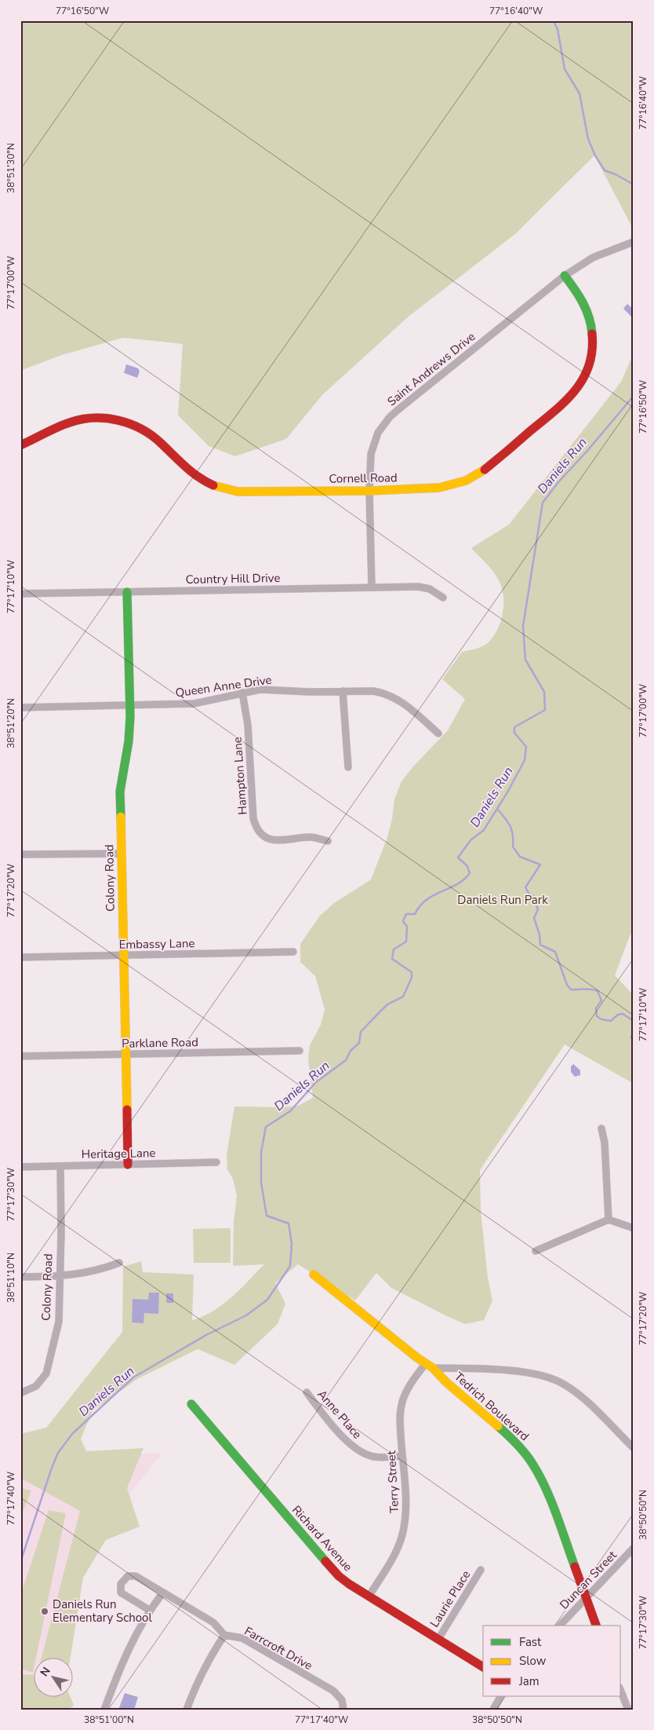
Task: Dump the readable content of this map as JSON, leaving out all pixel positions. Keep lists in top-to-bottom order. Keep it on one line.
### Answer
{"streets":{"street":["Saint Andrews Drive","Cornell Road","Country Hill Drive","Queen Anne Drive","Hampton Lane","Colony Road","Embassy Lane","Parklane Road","Heritage Lane","Tedrich Boulevard","Anne Place","Terry Street","Richard Avenue","Duncan Street","Laurie Place","Farrcroft Drive"]},"crossings":[["Saint Andrews Drive","Cornell Road"],["Saint Andrews Drive","Country Hill Drive"],["Country Hill Drive","Colony Road"],["Queen Anne Drive","Hampton Lane"],["Queen Anne Drive","Colony Road"],["Colony Road","Embassy Lane"],["Colony Road","Parklane Road"],["Colony Road","Heritage Lane"],["Tedrich Boulevard","Terry Street"],["Tedrich Boulevard","Duncan Street"],["Anne Place","Terry Street"],["Terry Street","Richard Avenue"],["Richard Avenue","Laurie Place"]],"water":["Daniels Run"],"parks":["Daniels Run Park"],"places":["Daniels Run Elementary School"],"legend":["Fast","Slow","Jam"],"north":"top left","coordinates":["77°16'50\"W","77°16'40\"W","38°51'30\"N","77°17'00\"W","77°17'10\"W","38°51'20\"N","77°17'20\"W","77°17'30\"W","38°51'10\"N","77°17'40\"W","38°50'50\"N","38°51'00\"N"]}
